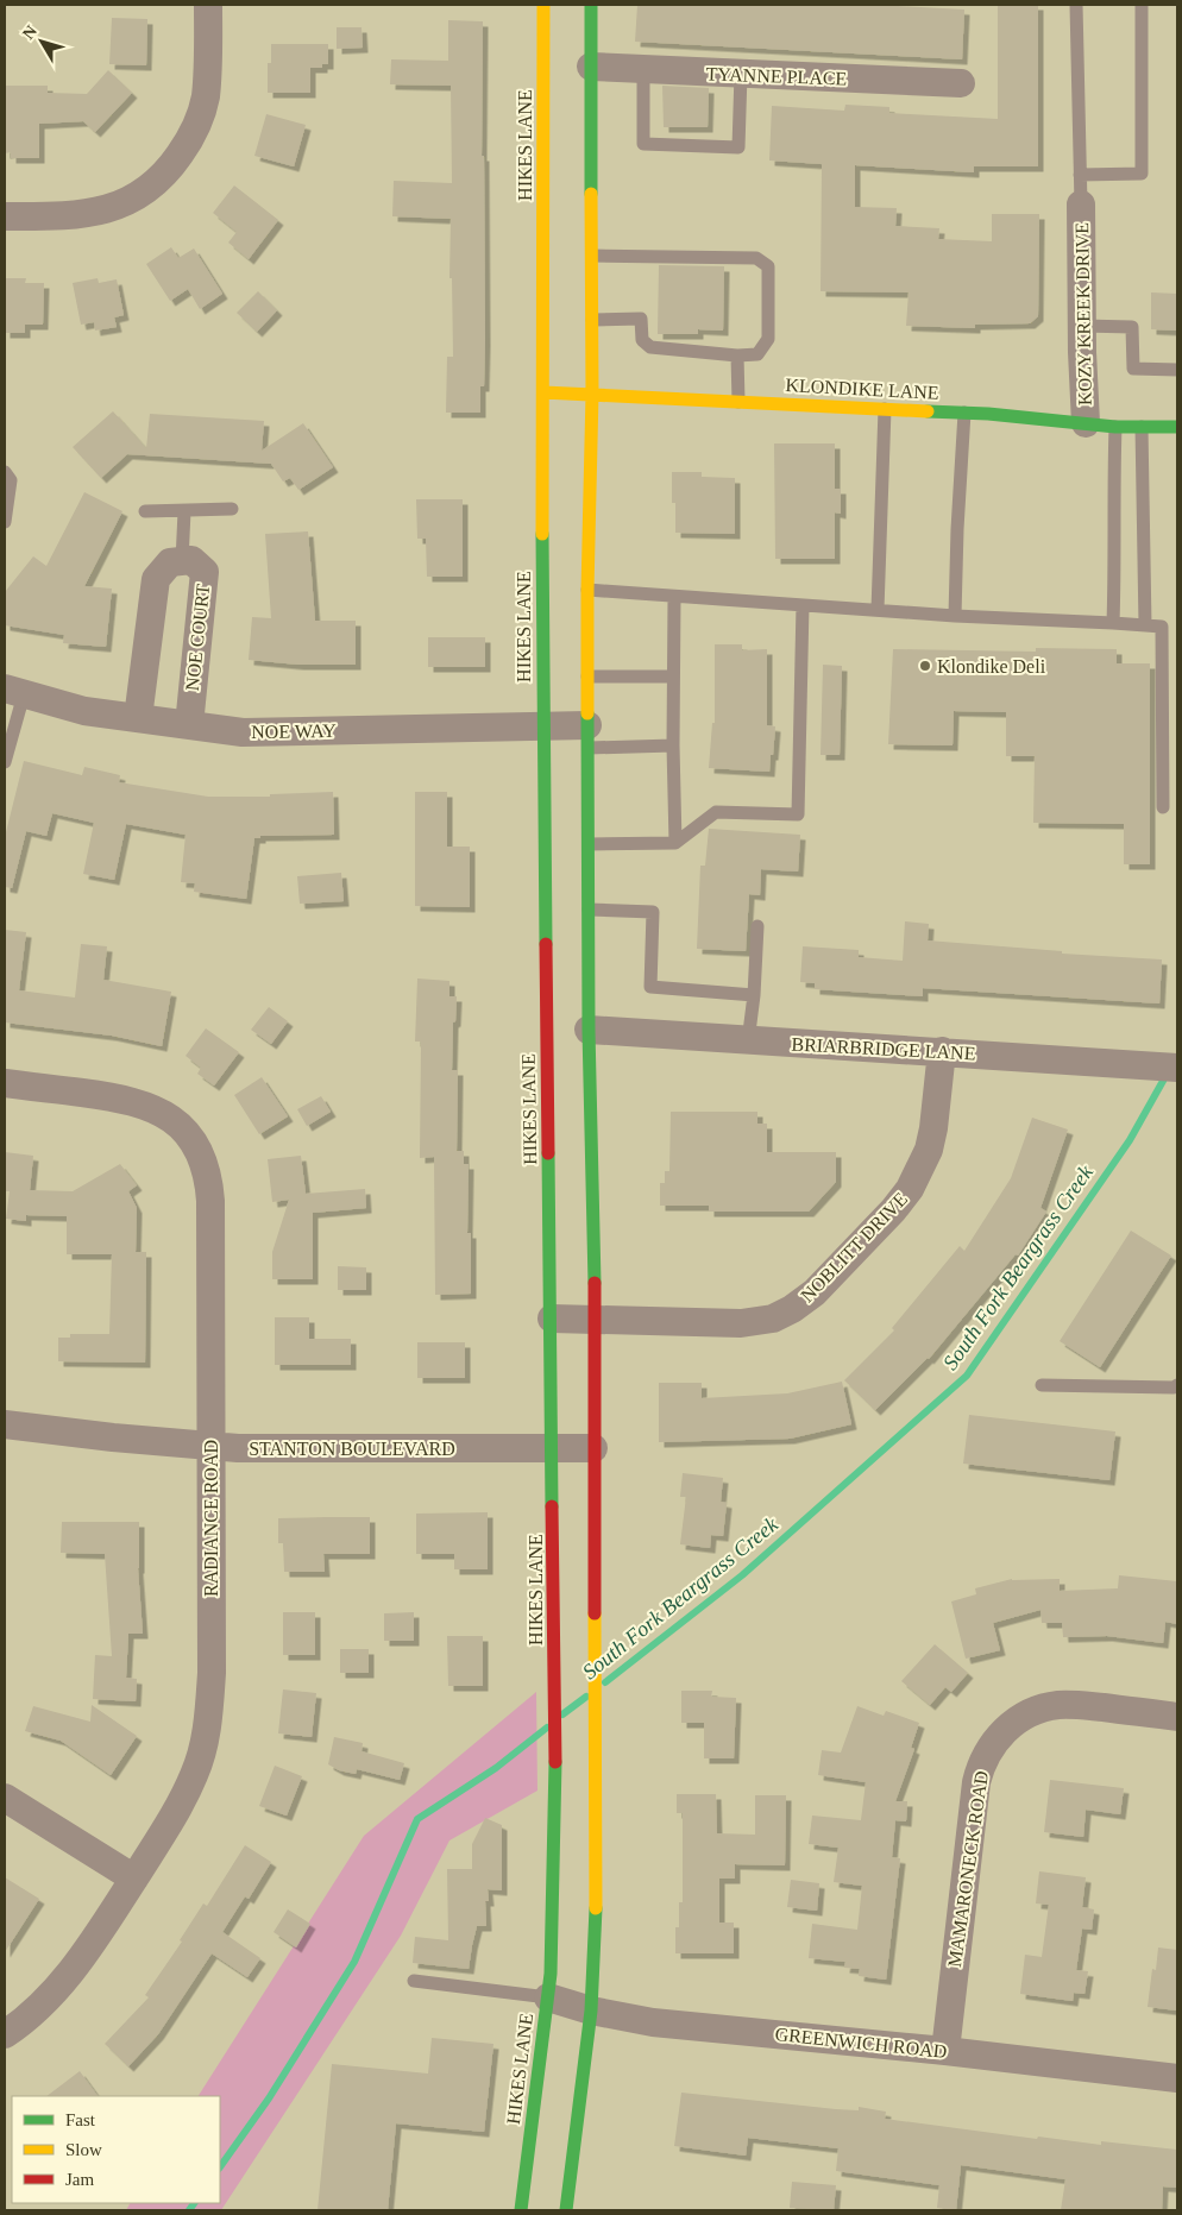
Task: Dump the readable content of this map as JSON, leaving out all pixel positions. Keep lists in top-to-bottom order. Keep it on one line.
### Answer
{"streets":{"main road":["HIKES LANE","KLONDIKE LANE"],"street":["TYANNE PLACE","KOZY KREEK DRIVE","NOE COURT","NOE WAY","BRIARBRIDGE LANE","NOBLITT DRIVE","STANTON BOULEVARD","RADIANCE ROAD","MAMARONECK ROAD","GREENWICH ROAD"]},"crossings":[["HIKES LANE","KLONDIKE LANE"],["HIKES LANE","NOE WAY"],["HIKES LANE","NOBLITT DRIVE"],["HIKES LANE","STANTON BOULEVARD"],["HIKES LANE","GREENWICH ROAD"],["KOZY KREEK DRIVE","KLONDIKE LANE"],["NOE COURT","NOE WAY"],["BRIARBRIDGE LANE","NOBLITT DRIVE"],["STANTON BOULEVARD","RADIANCE ROAD"],["MAMARONECK ROAD","GREENWICH ROAD"]],"water":["South Fork Beargrass Creek"],"places":["Klondike Deli"],"legend":["Fast","Slow","Jam"],"north":"top left"}
